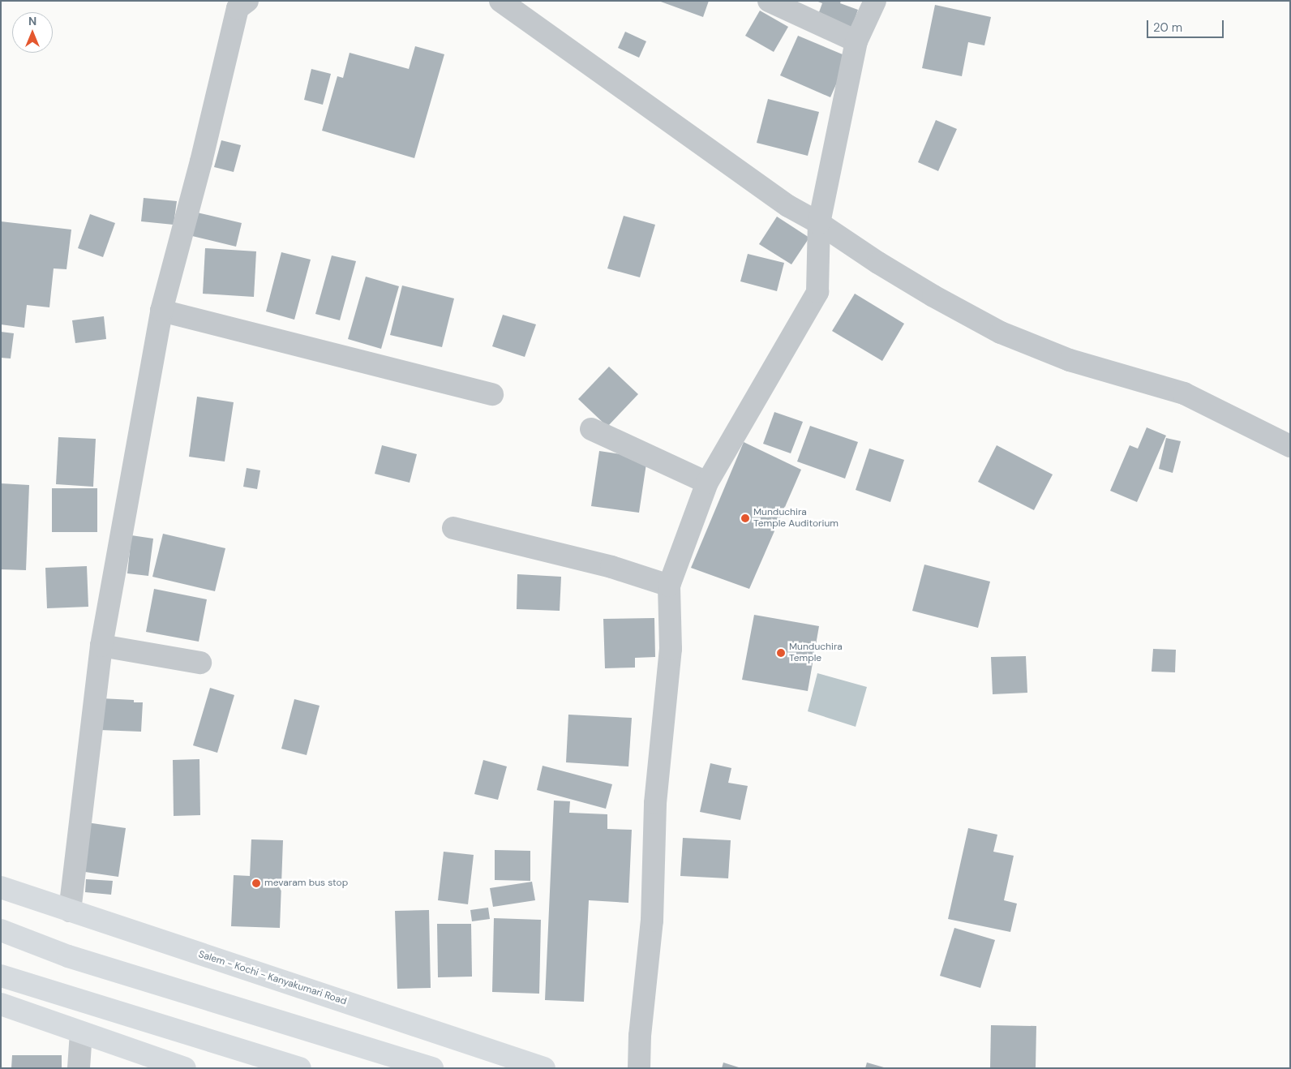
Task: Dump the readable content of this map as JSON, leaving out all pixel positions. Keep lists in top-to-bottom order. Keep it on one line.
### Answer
{"streets":{"highway":["Salem - Kochi - Kanyakumari Road"]},"places":["Munduchira Temple Auditorium","Munduchira Temple","mevaram bus stop"],"scale_bar":"20 m","north":"top"}
